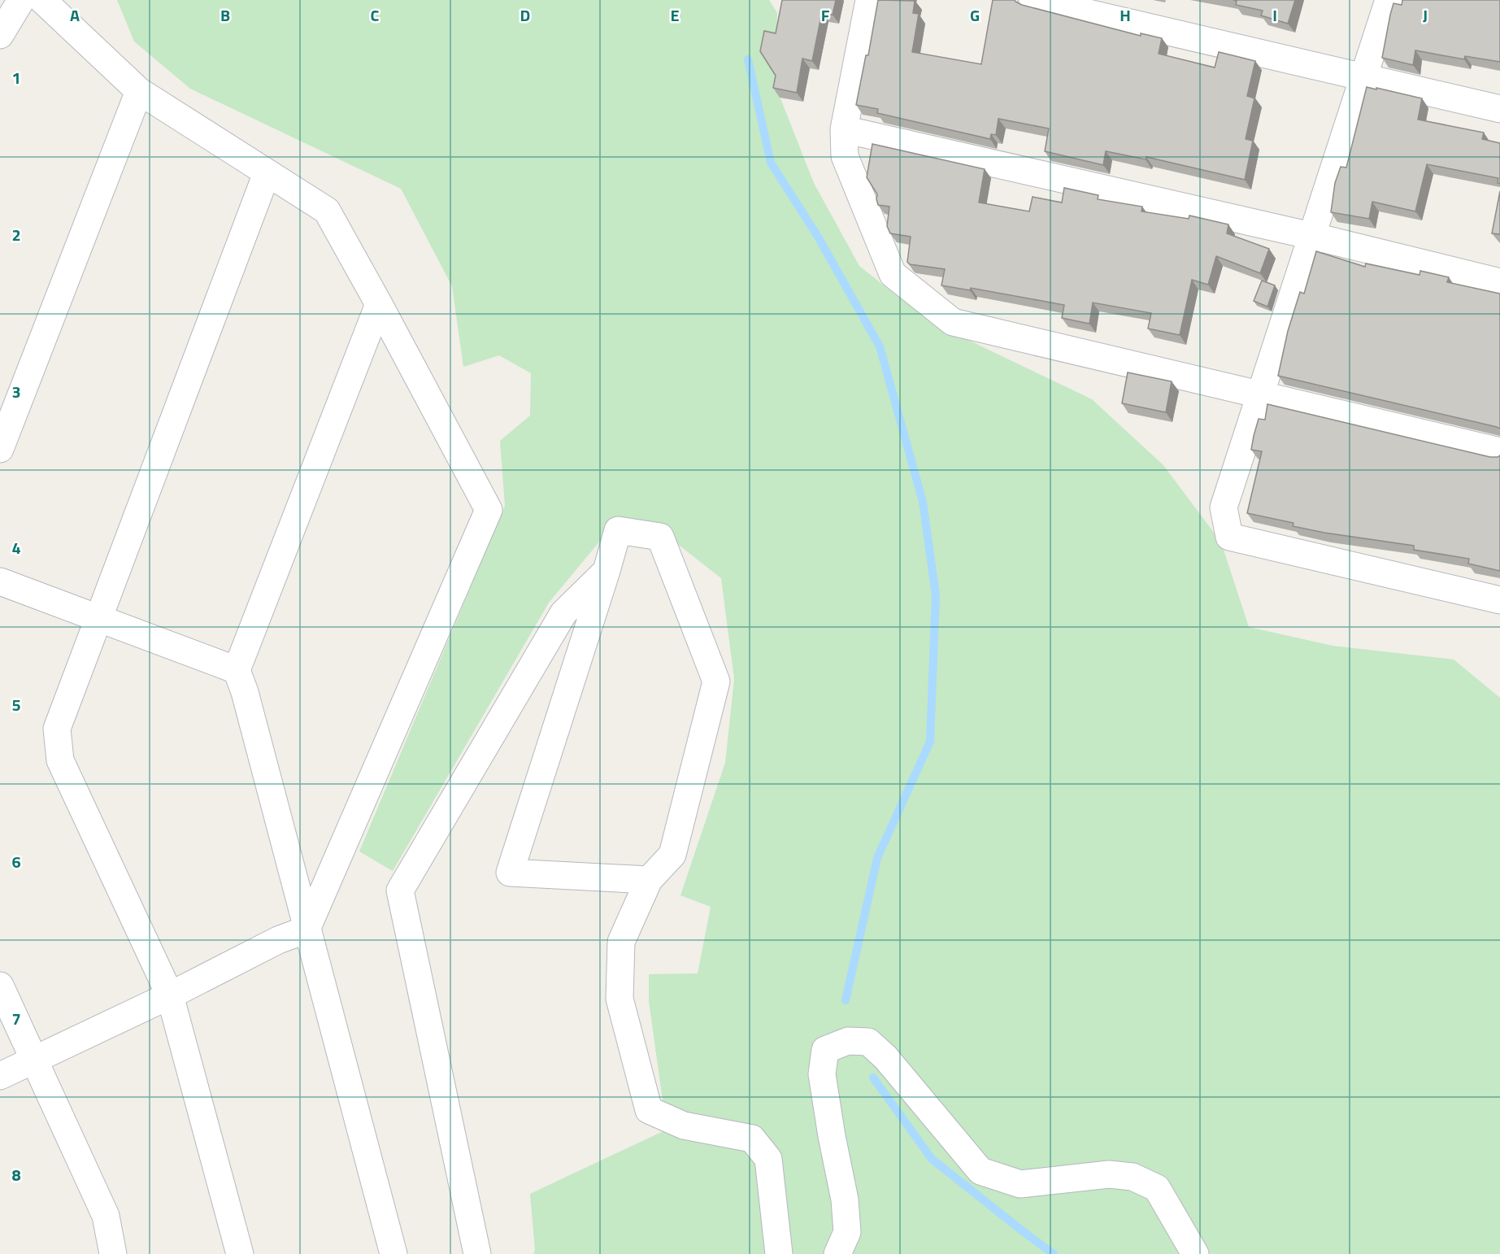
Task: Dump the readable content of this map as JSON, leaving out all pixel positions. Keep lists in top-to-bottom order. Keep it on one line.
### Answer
{"grid":{"columns":["A","B","C","D","E","F","G","H","I","J"],"rows":["1","2","3","4","5","6","7","8"]}}
